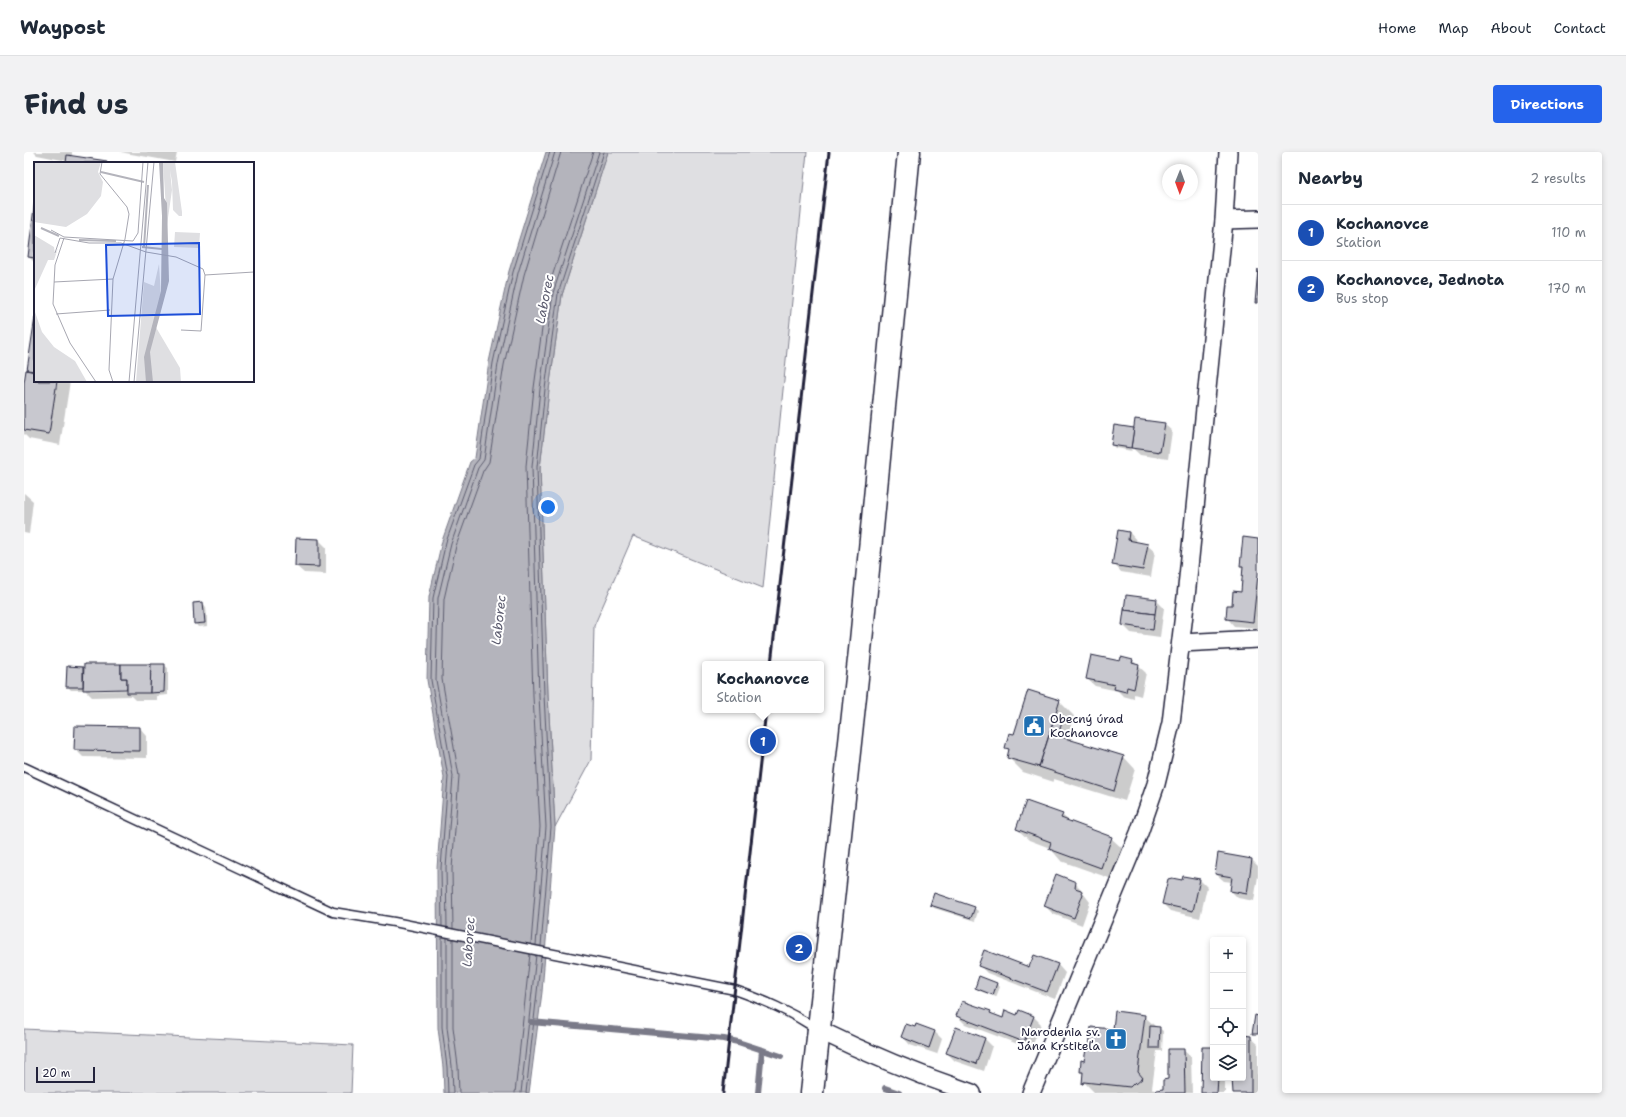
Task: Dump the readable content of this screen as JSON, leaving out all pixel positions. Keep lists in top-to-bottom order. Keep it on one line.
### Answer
{"water":["Laborec"],"places":{"public building":["Obecný úrad Kochanovce"],"church":["Narodenia sv. Jána Krstiteľa"]},"scale_bar":"20 m","north":"bottom","page":{"header":"Waypost","nav":["Home","Map","About","Contact"],"title":"Find us","buttons":"Directions","heading":["Nearby","2 results"],"list":[{"mark":"1","name":"Kochanovce","note":"Station","value":"110 m"},{"mark":"2","name":"Kochanovce, Jednota","note":"Bus stop","value":"170 m"}],"popup":["Kochanovce","Station"],"pins":["1","2"],"map_buttons":["+","−"],"scale":"20 m"}}
